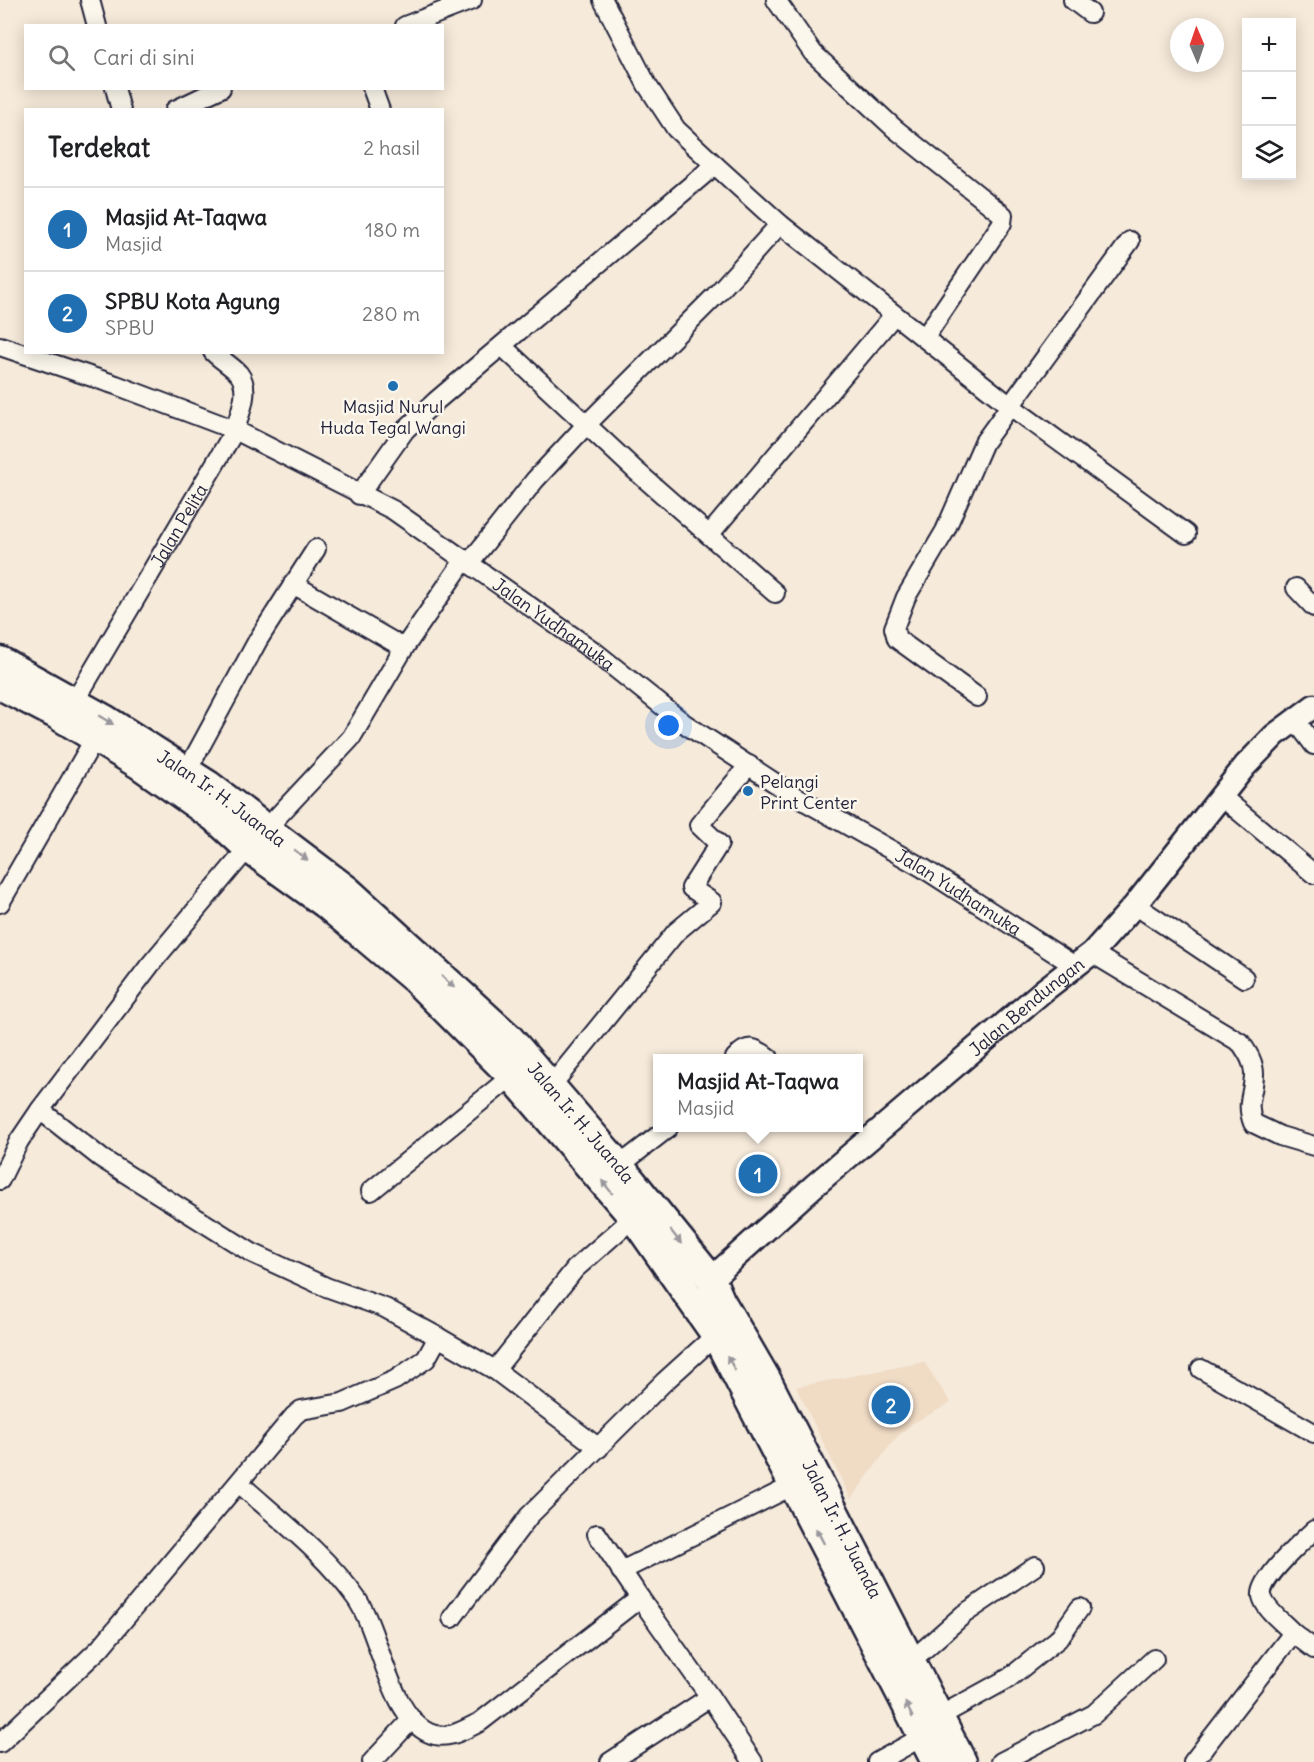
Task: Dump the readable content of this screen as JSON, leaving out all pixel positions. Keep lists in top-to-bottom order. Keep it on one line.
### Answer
{"streets":{"highway":["Jalan Ir. H. Juanda"],"street":["Jalan Pelita","Jalan Yudhamuka","Jalan Bendungan"]},"crossings":[["Jalan Pelita","Jalan Yudhamuka"],["Jalan Pelita","Jalan Ir. H. Juanda"],["Jalan Yudhamuka","Jalan Bendungan"],["Jalan Ir. H. Juanda","Jalan Bendungan"]],"places":["Masjid Nurul Huda Tegal Wangi","Pelangi Print Center"],"north":"top","page":{"map_buttons":["+","−"],"search":"Cari di sini","heading":["Terdekat","2 hasil"],"list":[{"mark":"1","name":"Masjid At-Taqwa","note":"Masjid","value":"180 m"},{"mark":"2","name":"SPBU Kota Agung","note":"SPBU","value":"280 m"}],"popup":["Masjid At-Taqwa","Masjid"],"pins":["1","2"]}}
